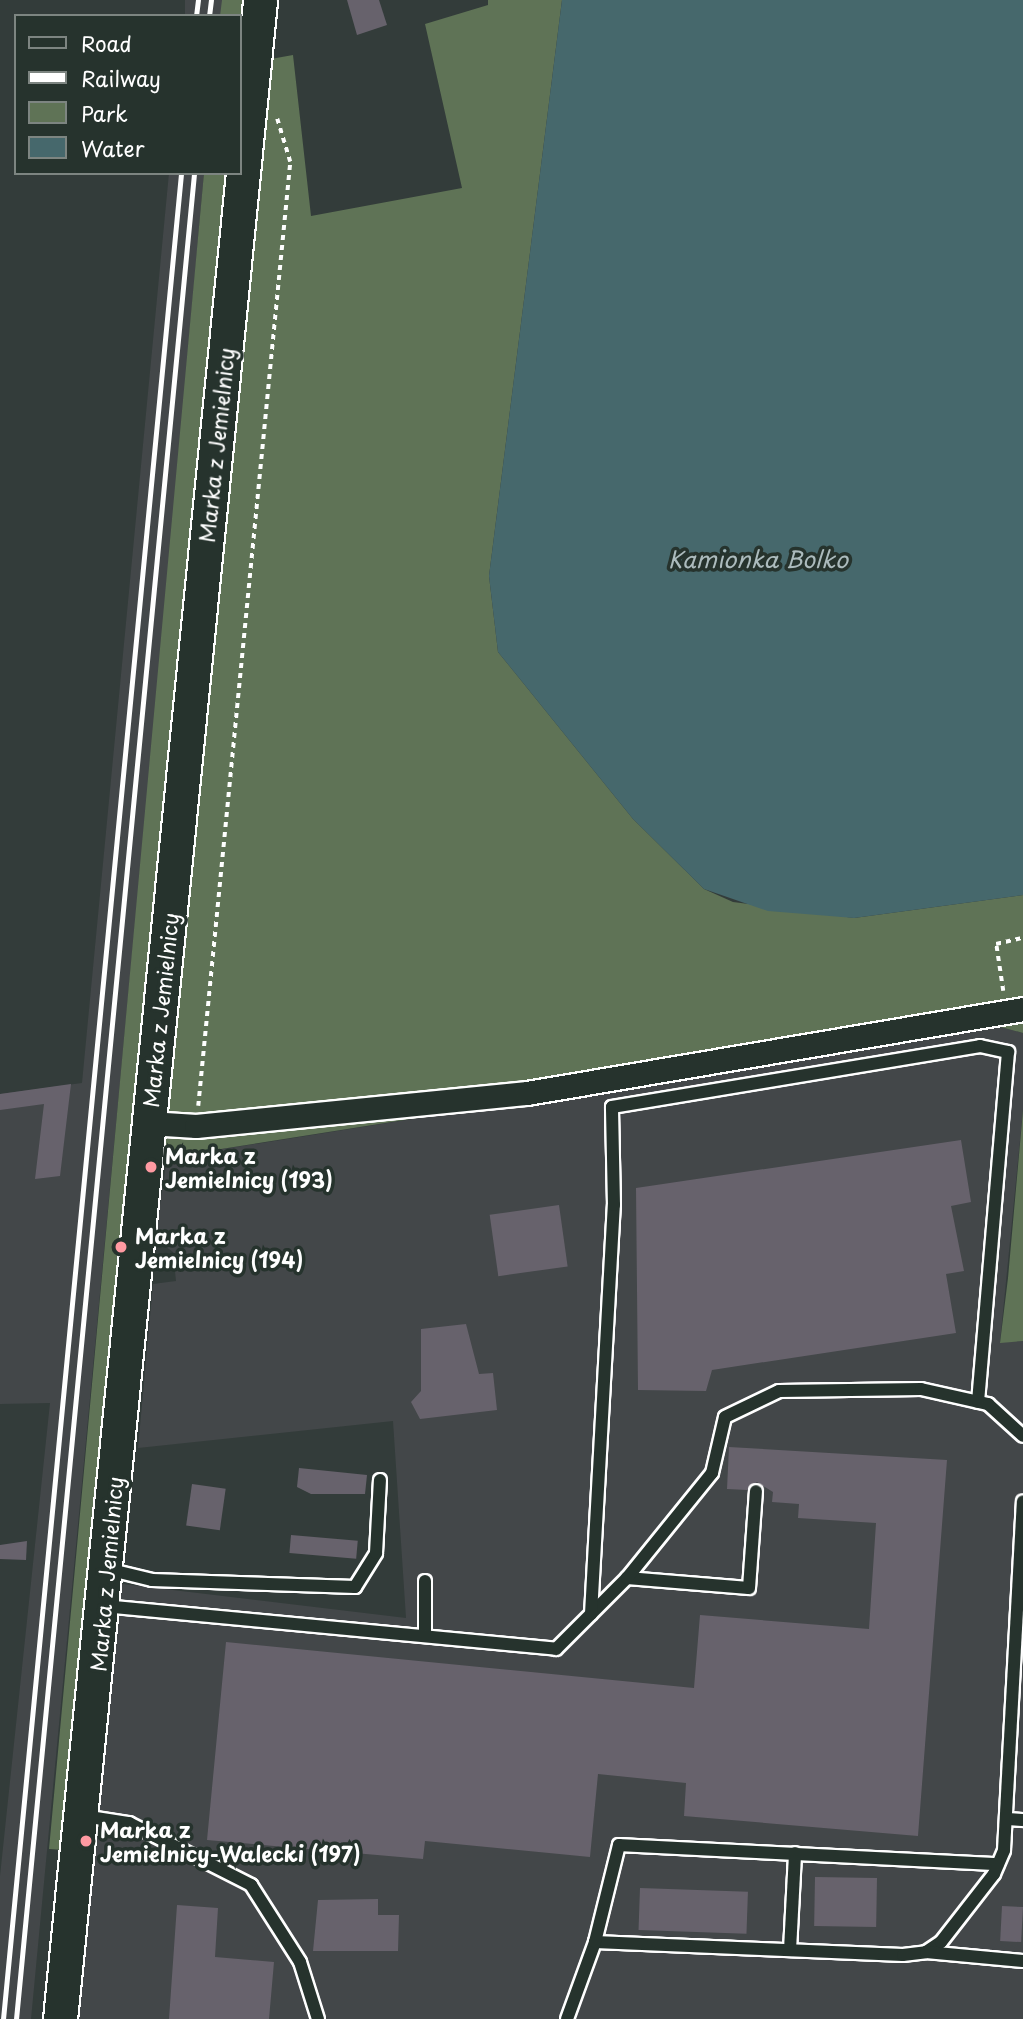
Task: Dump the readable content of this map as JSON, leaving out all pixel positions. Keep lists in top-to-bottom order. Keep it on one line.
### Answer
{"streets":{"main road":["Marka z Jemielnicy"]},"water":["Kamionka Bolko"],"places":["Marka z Jemielnicy (193)","Marka z Jemielnicy (194)","Marka z Jemielnicy-Walecki (197)"],"legend":["Road","Railway","Park","Water"]}
